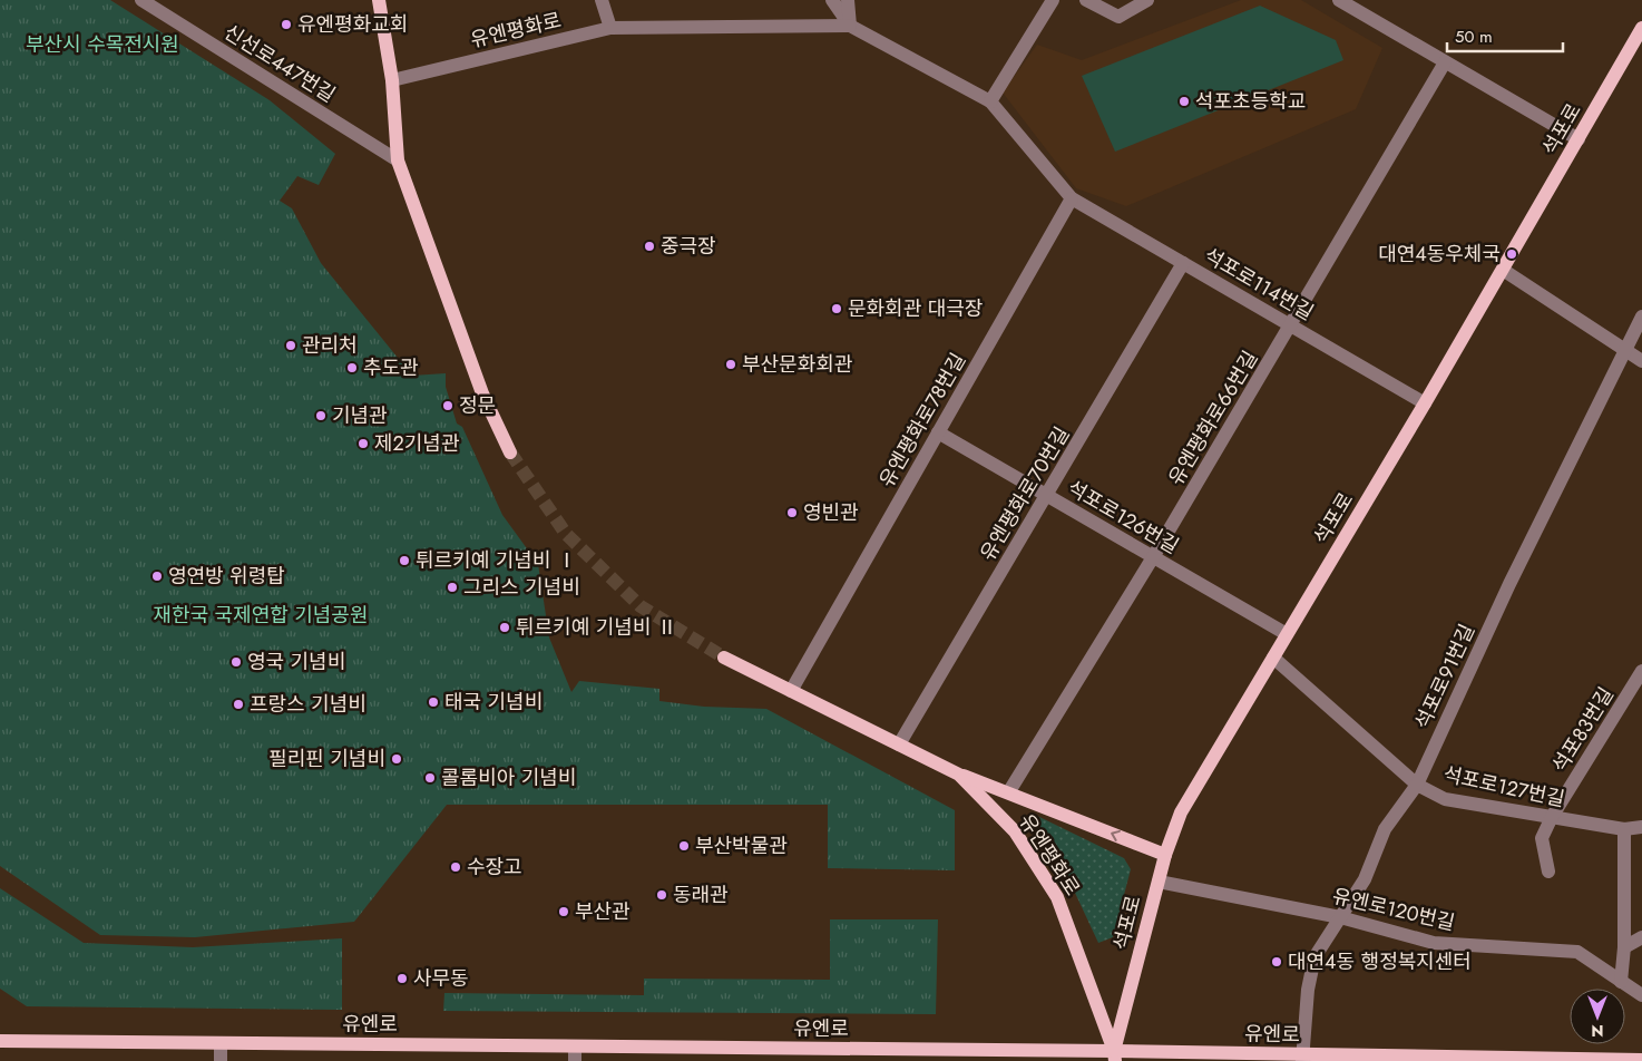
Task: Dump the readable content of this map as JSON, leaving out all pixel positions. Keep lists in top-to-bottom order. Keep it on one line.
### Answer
{"streets":{"main road":["유엔평화로","석포로","유엔로"],"street":["신선로447번길","석포로114번길","유엔평화로66번길","유엔평화로78번길","유엔평화로70번길","석포로126번길","석포로91번길","석포83번길","석포로127번길","유엔로120번길"]},"crossings":[["유엔평화로","석포로"],["유엔평화로","유엔평화로78번길"],["유엔평화로","유엔평화로70번길"],["유엔평화로","유엔로"],["석포로","석포로114번길"],["석포로","석포로126번길"],["석포로","석포로127번길"],["석포로","유엔로120번길"],["석포로","유엔로"],["석포로114번길","유엔평화로66번길"],["석포로114번길","유엔평화로78번길"],["석포로114번길","유엔평화로70번길"],["유엔평화로66번길","석포로126번길"],["유엔평화로78번길","석포로126번길"],["유엔평화로70번길","석포로126번길"],["석포로91번길","석포로127번길"],["석포로91번길","유엔로120번길"],["석포로91번길","유엔로"],["석포83번길","석포로127번길"]],"parks":["부산시 수목전시원","재한국 국제연합 기념공원"],"places":["유엔평화교회","석포초등학교","중극장","대연4동우체국","문화회관 대극장","관리처","부산문화회관","추도관","정문","기념관","제2기념관","영빈관","튀르키예 기념비 Ⅰ","영연방 위령탑","그리스 기념비","튀르키예 기념비 Ⅱ","영국 기념비","태국 기념비","프랑스 기념비","필리핀 기념비","콜롬비아 기념비","부산박물관","수장고","동래관","부산관","대연4동 행정복지센터","사무동"],"scale_bar":"50 m","north":"bottom"}
